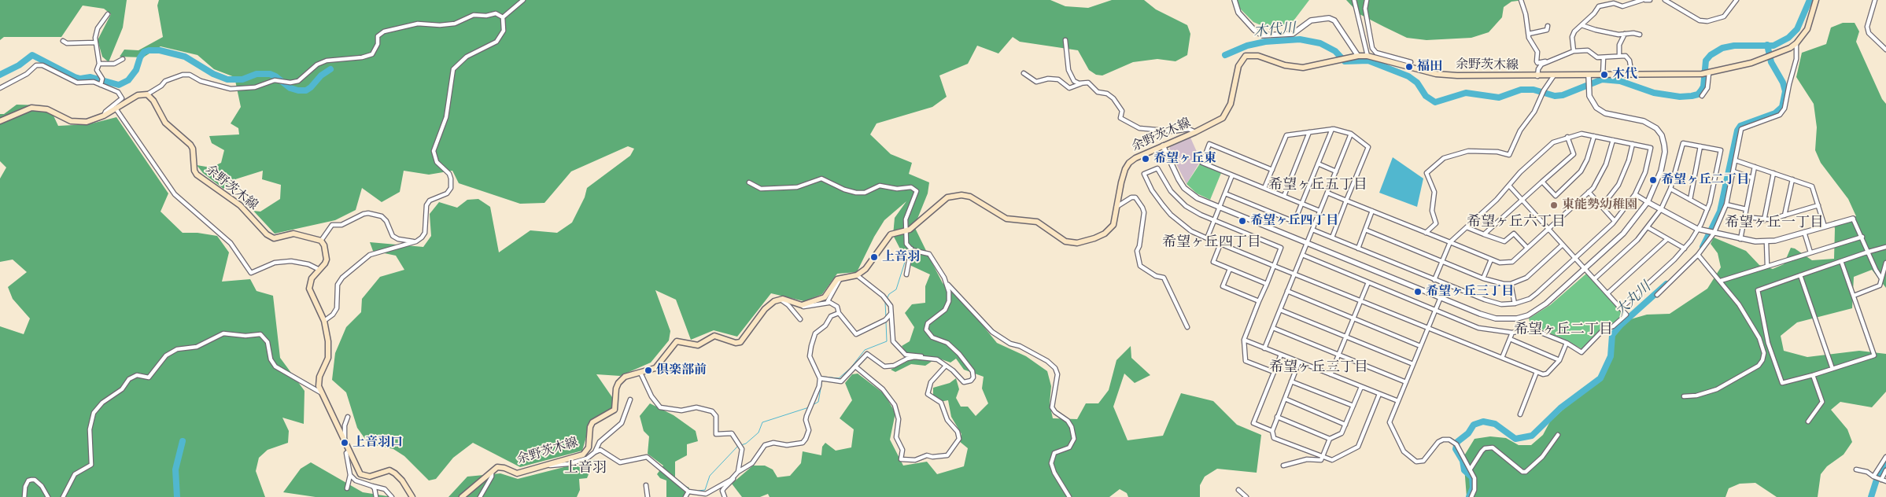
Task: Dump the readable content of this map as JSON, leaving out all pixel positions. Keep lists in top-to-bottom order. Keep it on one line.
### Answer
{"streets":{"main road":["余野茨木線"]},"districts":["希望ヶ丘五丁目","希望ヶ丘六丁目","希望ヶ丘一丁目","希望ヶ丘四丁目","希望ヶ丘二丁目","希望ヶ丘三丁目","上音羽"],"water":["木代川","大丸川"],"places":["福田","木代","希望ヶ丘東","希望ヶ丘二丁目","東能勢幼稚園","希望ヶ丘四丁目","上音羽","希望ヶ丘三丁目","倶楽部前","上音羽口"]}
